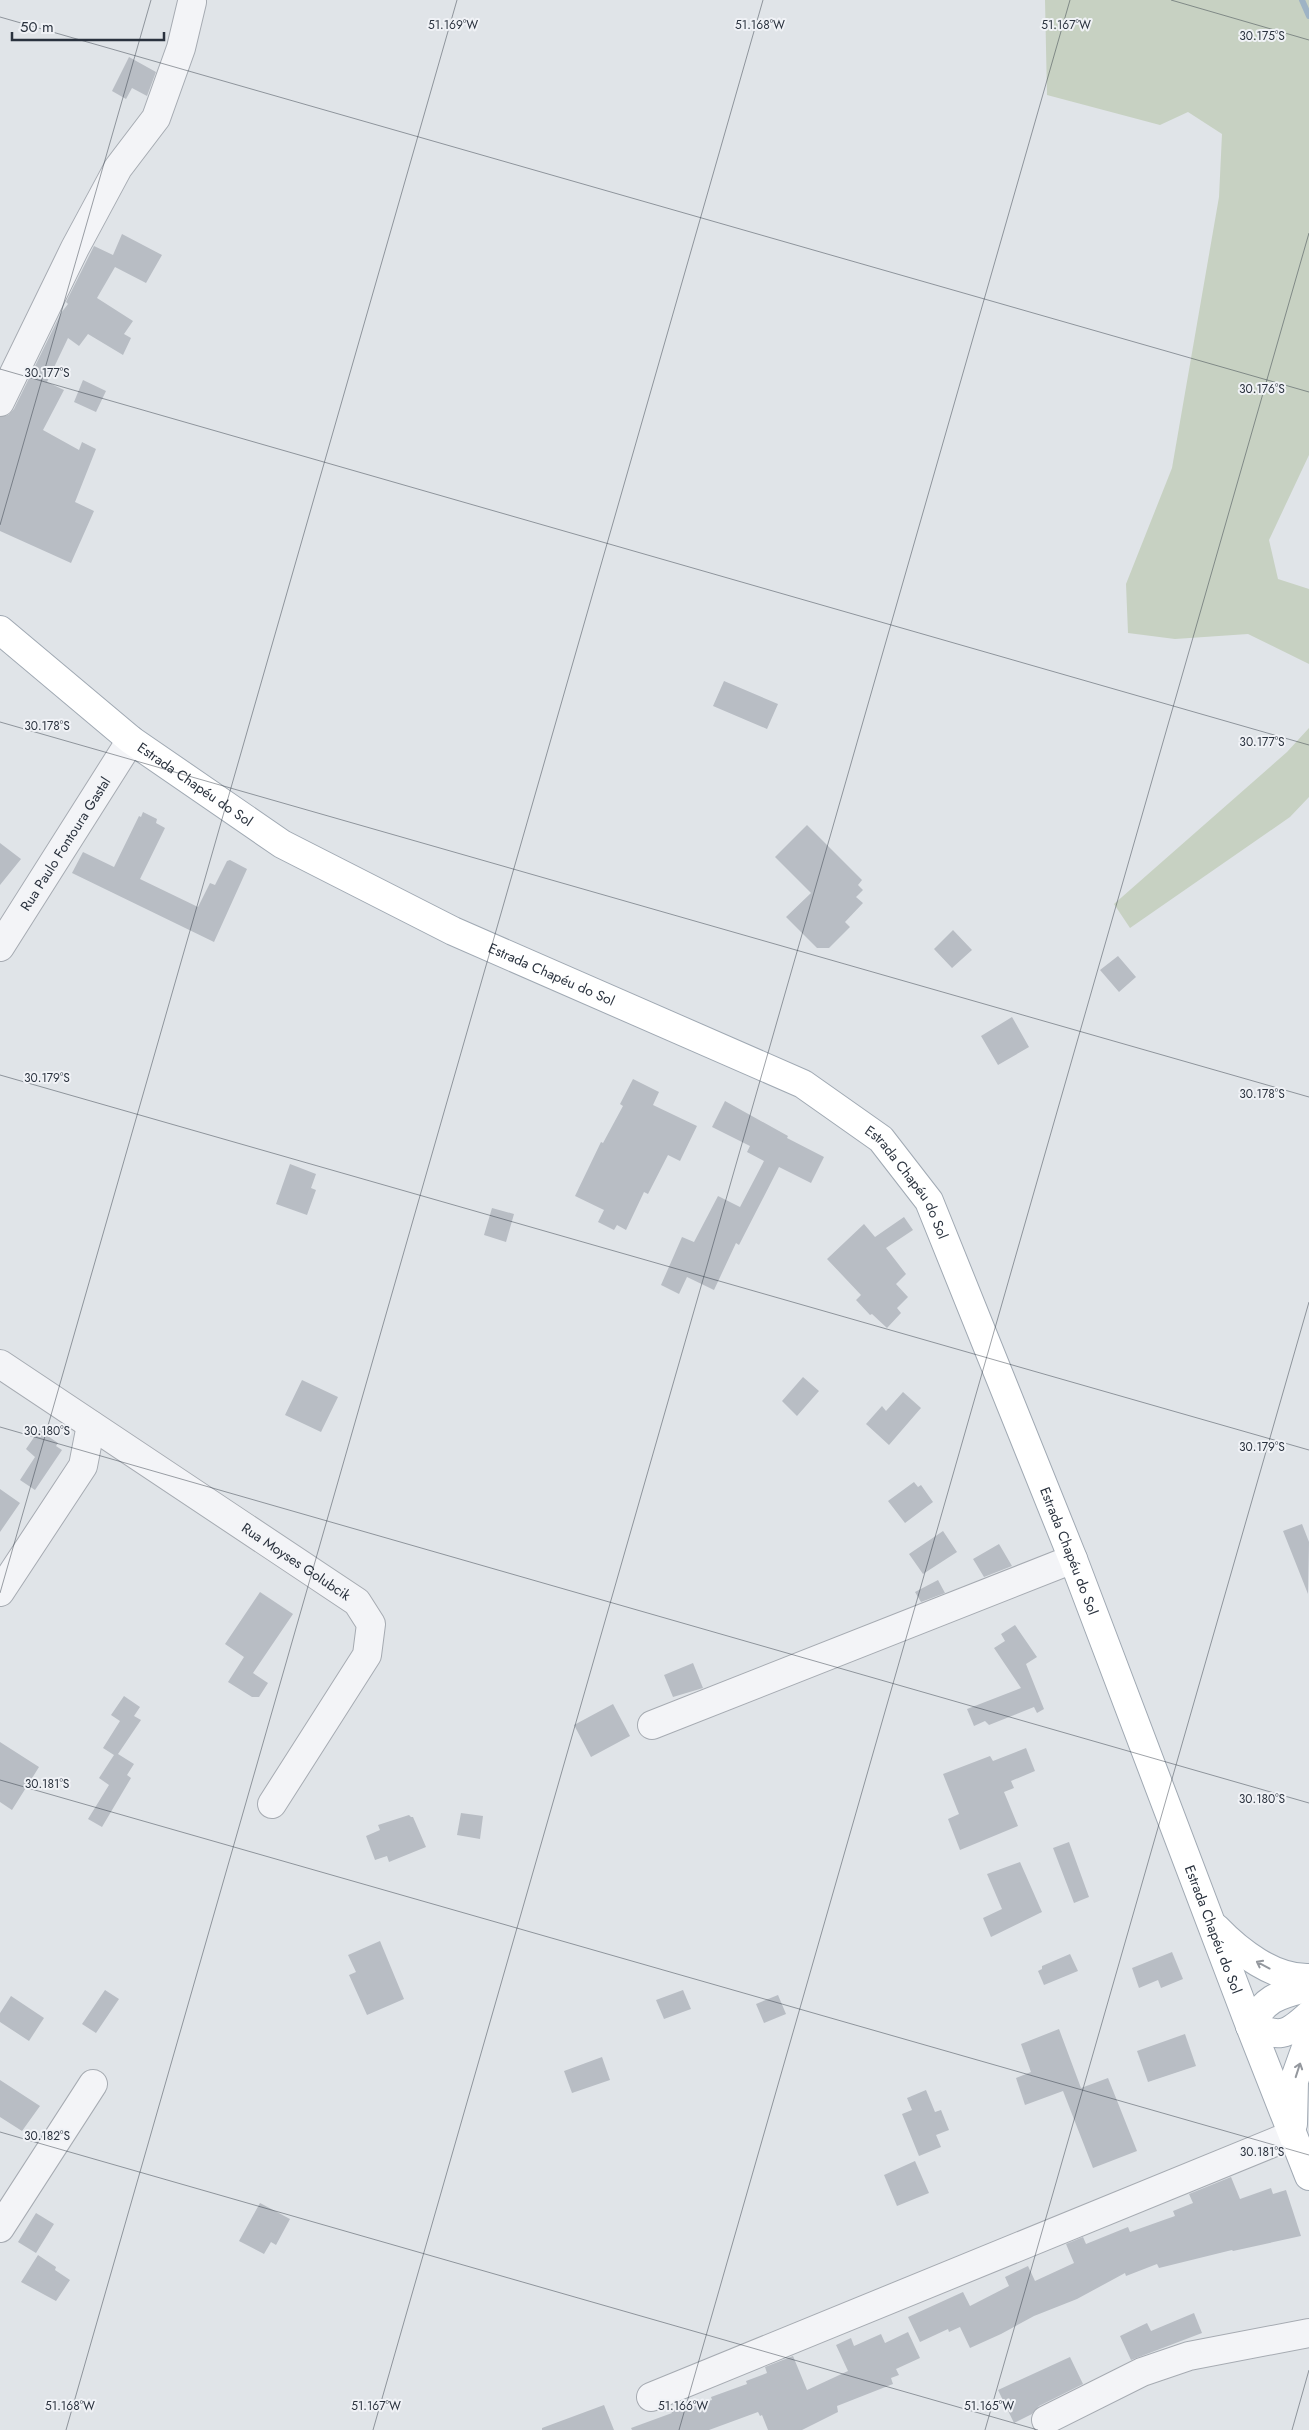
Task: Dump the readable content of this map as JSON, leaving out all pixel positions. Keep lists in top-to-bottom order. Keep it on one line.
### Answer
{"streets":{"main road":["Estrada Chapéu do Sol"],"street":["Rua Paulo Fontoura Gastal","Rua Moyses Golubcik"]},"crossings":[["Estrada Chapéu do Sol","Rua Paulo Fontoura Gastal"]],"scale_bar":"50 m","coordinates":["51.169°W","51.168°W","51.167°W","30.175°S","30.177°S","30.176°S","30.178°S","30.179°S","30.180°S","30.181°S","30.182°S","51.166°W","51.165°W"]}
